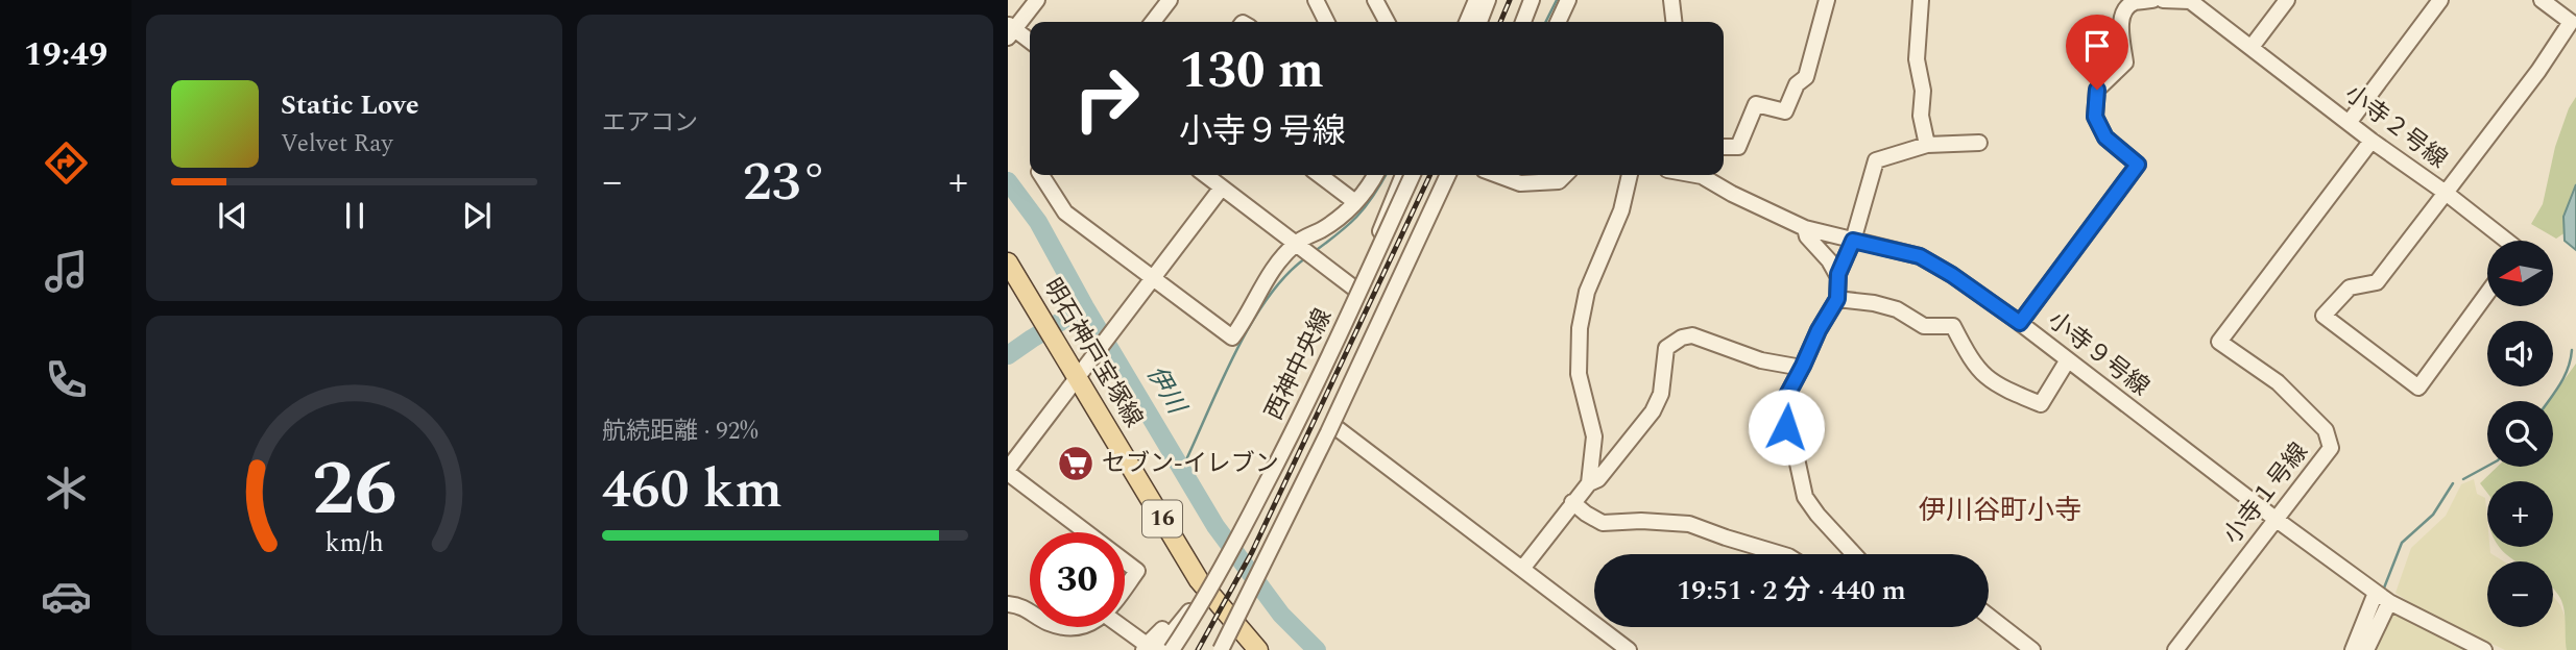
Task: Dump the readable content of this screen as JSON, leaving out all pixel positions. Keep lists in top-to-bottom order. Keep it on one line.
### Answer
{"streets":{"main road":["明石神戸宝塚線","16"],"street":["小寺２号線","小寺９号線","西神中央線","小寺１号線"]},"crossings":[["小寺２号線","小寺１号線"],["明石神戸宝塚線","西神中央線"],["小寺９号線","小寺１号線"]],"districts":["伊川谷町小寺"],"water":["伊川"],"places":{"supermarket":["セブン-イレブン"]},"north":"left","page":{"tabs":"19:49","tile":["エアコン",["航続距離 · 92%","460 km"]],"turn":["130 m","小寺９号線"],"song":["Static Love","Velvet Ray"],"heat":["−","23°","+"],"map_buttons":["+","−"],"limit":"30","trip":"19:51 · 2 分 · 440 m","gauge":["26","km/h"]}}
